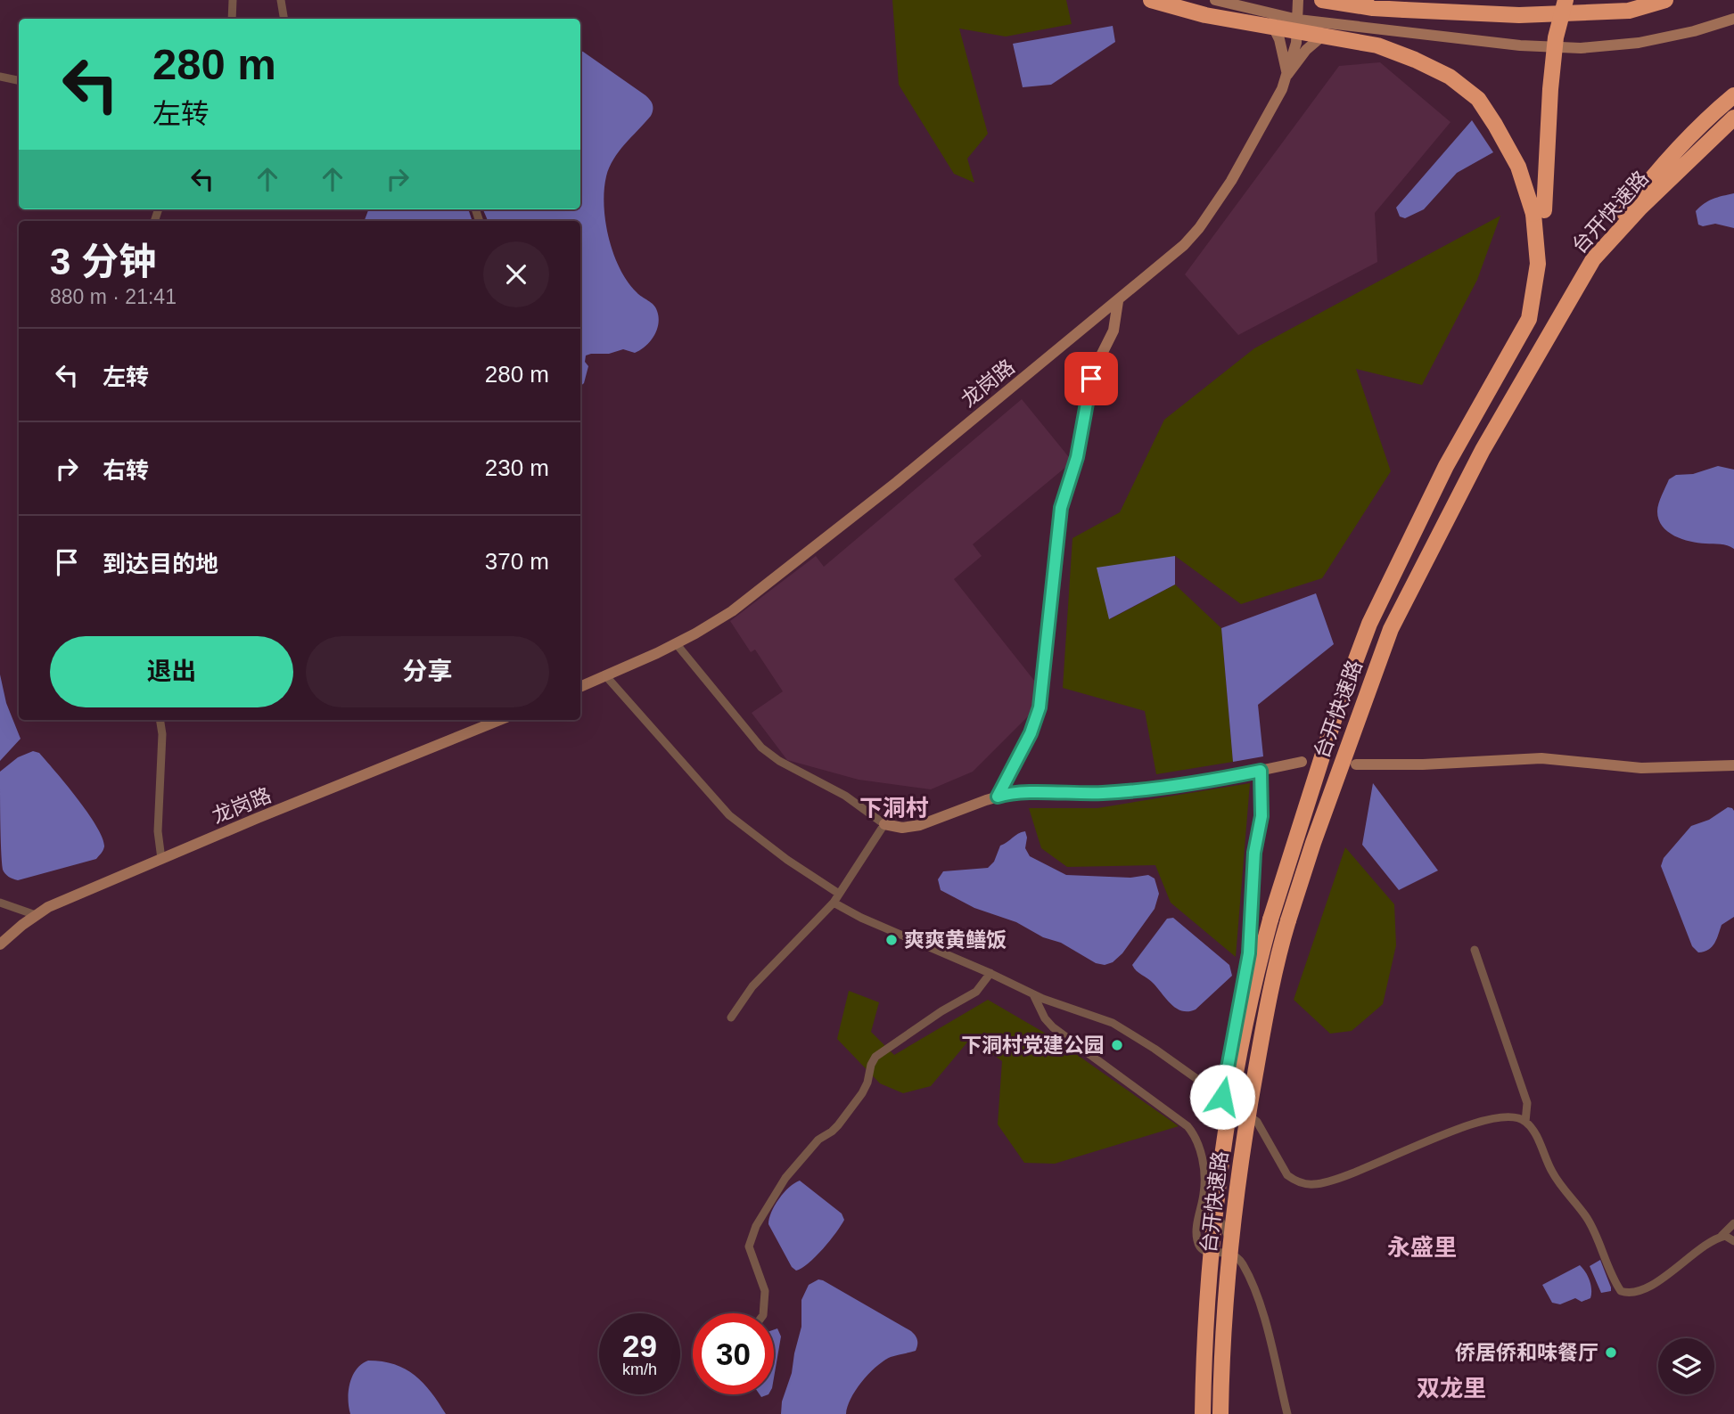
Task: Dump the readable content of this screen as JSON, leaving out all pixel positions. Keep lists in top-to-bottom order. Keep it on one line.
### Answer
{"streets":{"highway":["台开快速路"],"main road":["龙岗路"]},"districts":["下洞村","永盛里","双龙里"],"places":["爽爽黄鳝饭","下洞村党建公园","侨居侨和味餐厅"],"page":{"turn":["280 m","左转"],"heading":["3 分钟","880 m · 21:41"],"list":[{"name":"左转","value":"280 m"},{"name":"右转","value":"230 m"},{"name":"到达目的地","value":"370 m"}],"buttons":["退出","分享"],"speed":"29 km/h","limit":"30"}}
